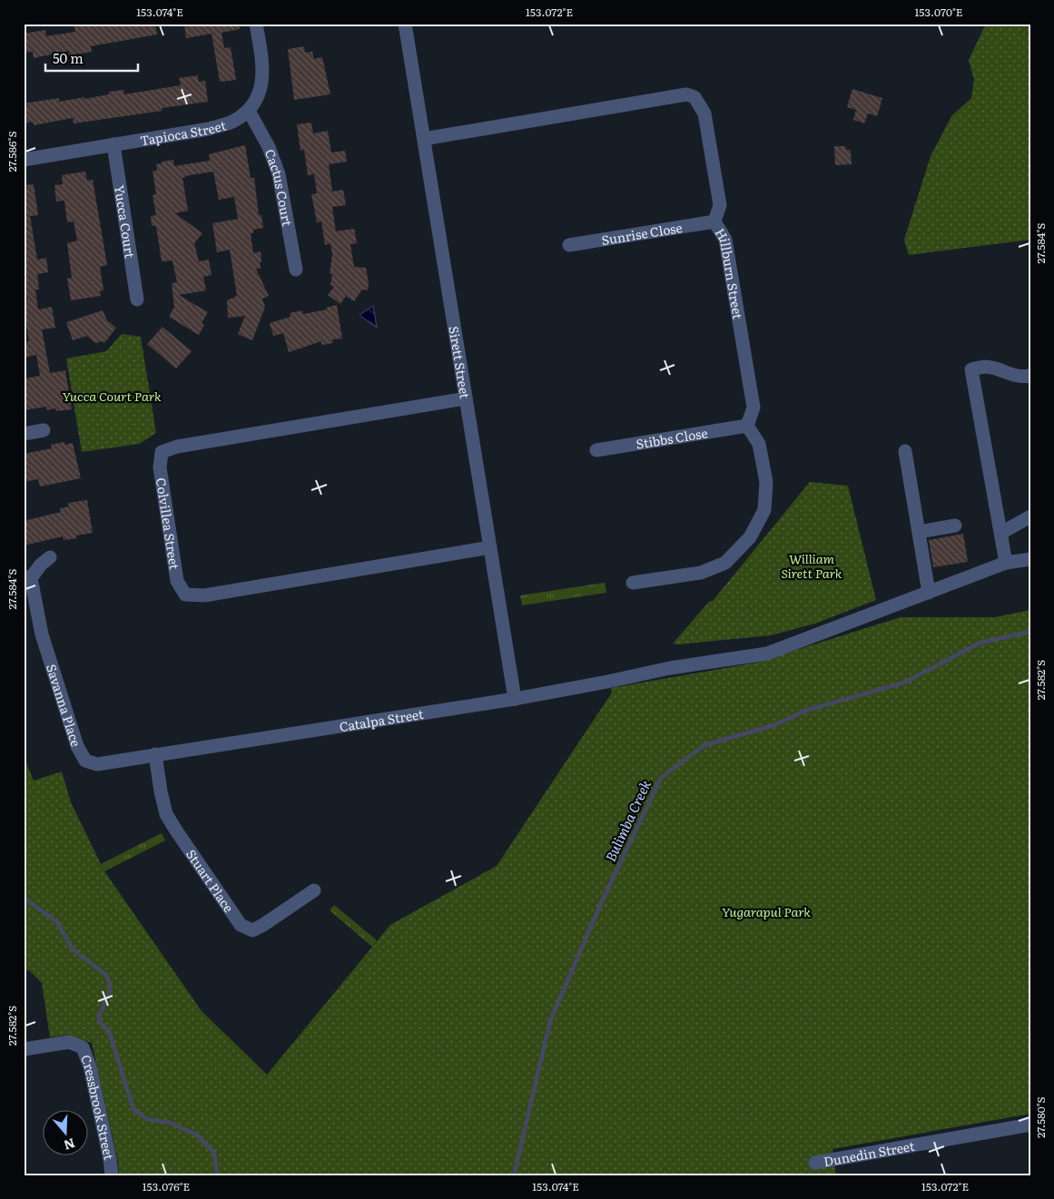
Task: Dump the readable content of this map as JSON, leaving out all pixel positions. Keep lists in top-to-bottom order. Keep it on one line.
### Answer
{"streets":{"street":["Tapioca Street","Cactus Court","Yucca Court","Sunrise Close","Hillburn Street","Sirett Street","Stibbs Close","Colvillea Street","Savanna Place","Catalpa Street","Stuart Place","Cressbrook Street","Dunedin Street"]},"crossings":[["Tapioca Street","Cactus Court"],["Tapioca Street","Yucca Court"],["Sunrise Close","Hillburn Street"],["Hillburn Street","Sirett Street"],["Hillburn Street","Stibbs Close"],["Sirett Street","Colvillea Street"],["Sirett Street","Catalpa Street"],["Savanna Place","Catalpa Street"],["Savanna Place","Stuart Place"],["Catalpa Street","Stuart Place"]],"water":["Bulimba Creek"],"parks":["Yucca Court Park","William Sirett Park","Yugarapul Park"],"scale_bar":"50 m","north":"bottom","coordinates":["153.074°E","153.072°E","153.070°E","27.586°S","27.584°S","27.582°S","27.580°S","153.076°E"]}
